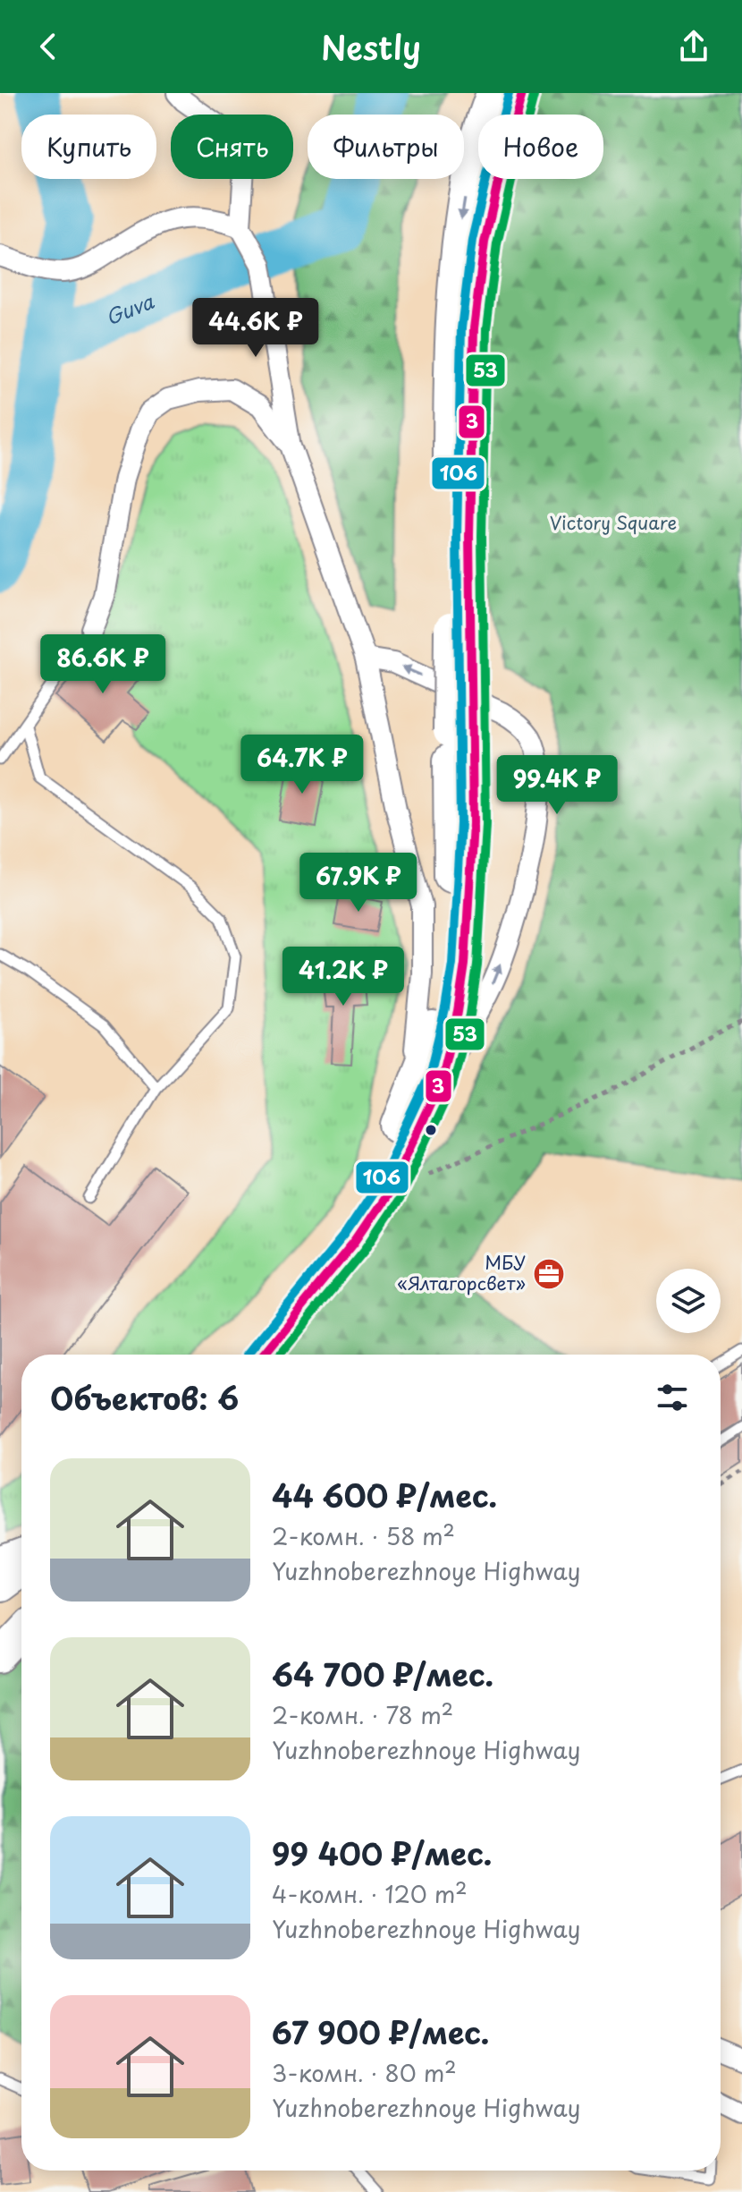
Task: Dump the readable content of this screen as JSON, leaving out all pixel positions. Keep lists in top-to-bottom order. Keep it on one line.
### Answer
{"water":["Guva"],"parks":["Victory Square"],"places":{"office":["МБУ «Ялтагорсвет»"]},"lines":["transit line 3","transit line 106","transit line 53"],"page":{"header":"Nestly","chip":["Купить","Снять","Фильтры","Новое"],"price":["44.6K ₽","86.6K ₽","64.7K ₽","99.4K ₽","67.9K ₽","41.2K ₽"],"heading":"Объектов: 6","list":[{"name":"44 600 ₽/мес.","note":"2-комн. · 58 m² · Yuzhnoberezhnoye Highway"},{"name":"64 700 ₽/мес.","note":"2-комн. · 78 m² · Yuzhnoberezhnoye Highway"},{"name":"99 400 ₽/мес.","note":"4-комн. · 120 m² · Yuzhnoberezhnoye Highway"},{"name":"67 900 ₽/мес.","note":"3-комн. · 80 m² · Yuzhnoberezhnoye Highway"}]}}
